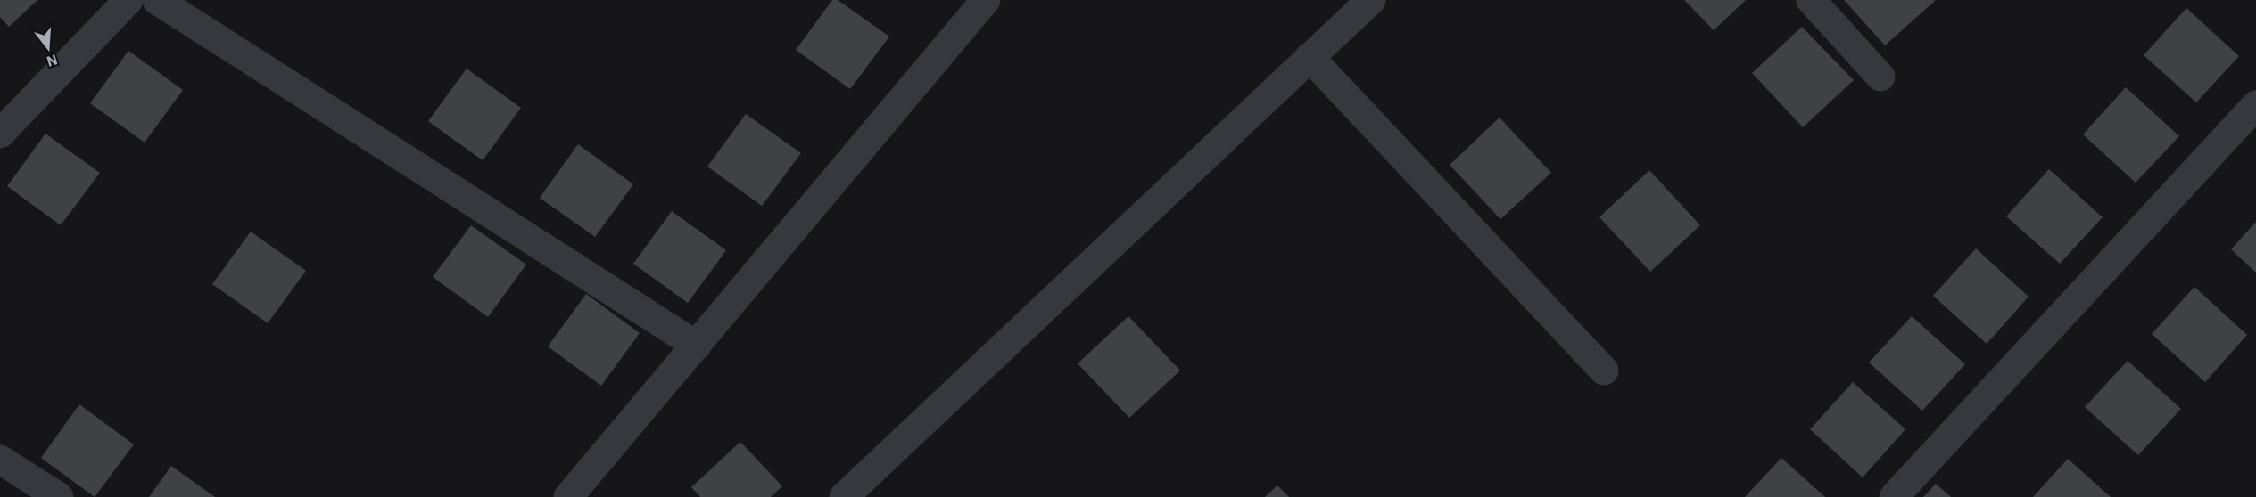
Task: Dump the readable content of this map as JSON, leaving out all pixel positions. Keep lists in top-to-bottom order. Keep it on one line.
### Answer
{"north":"bottom"}
